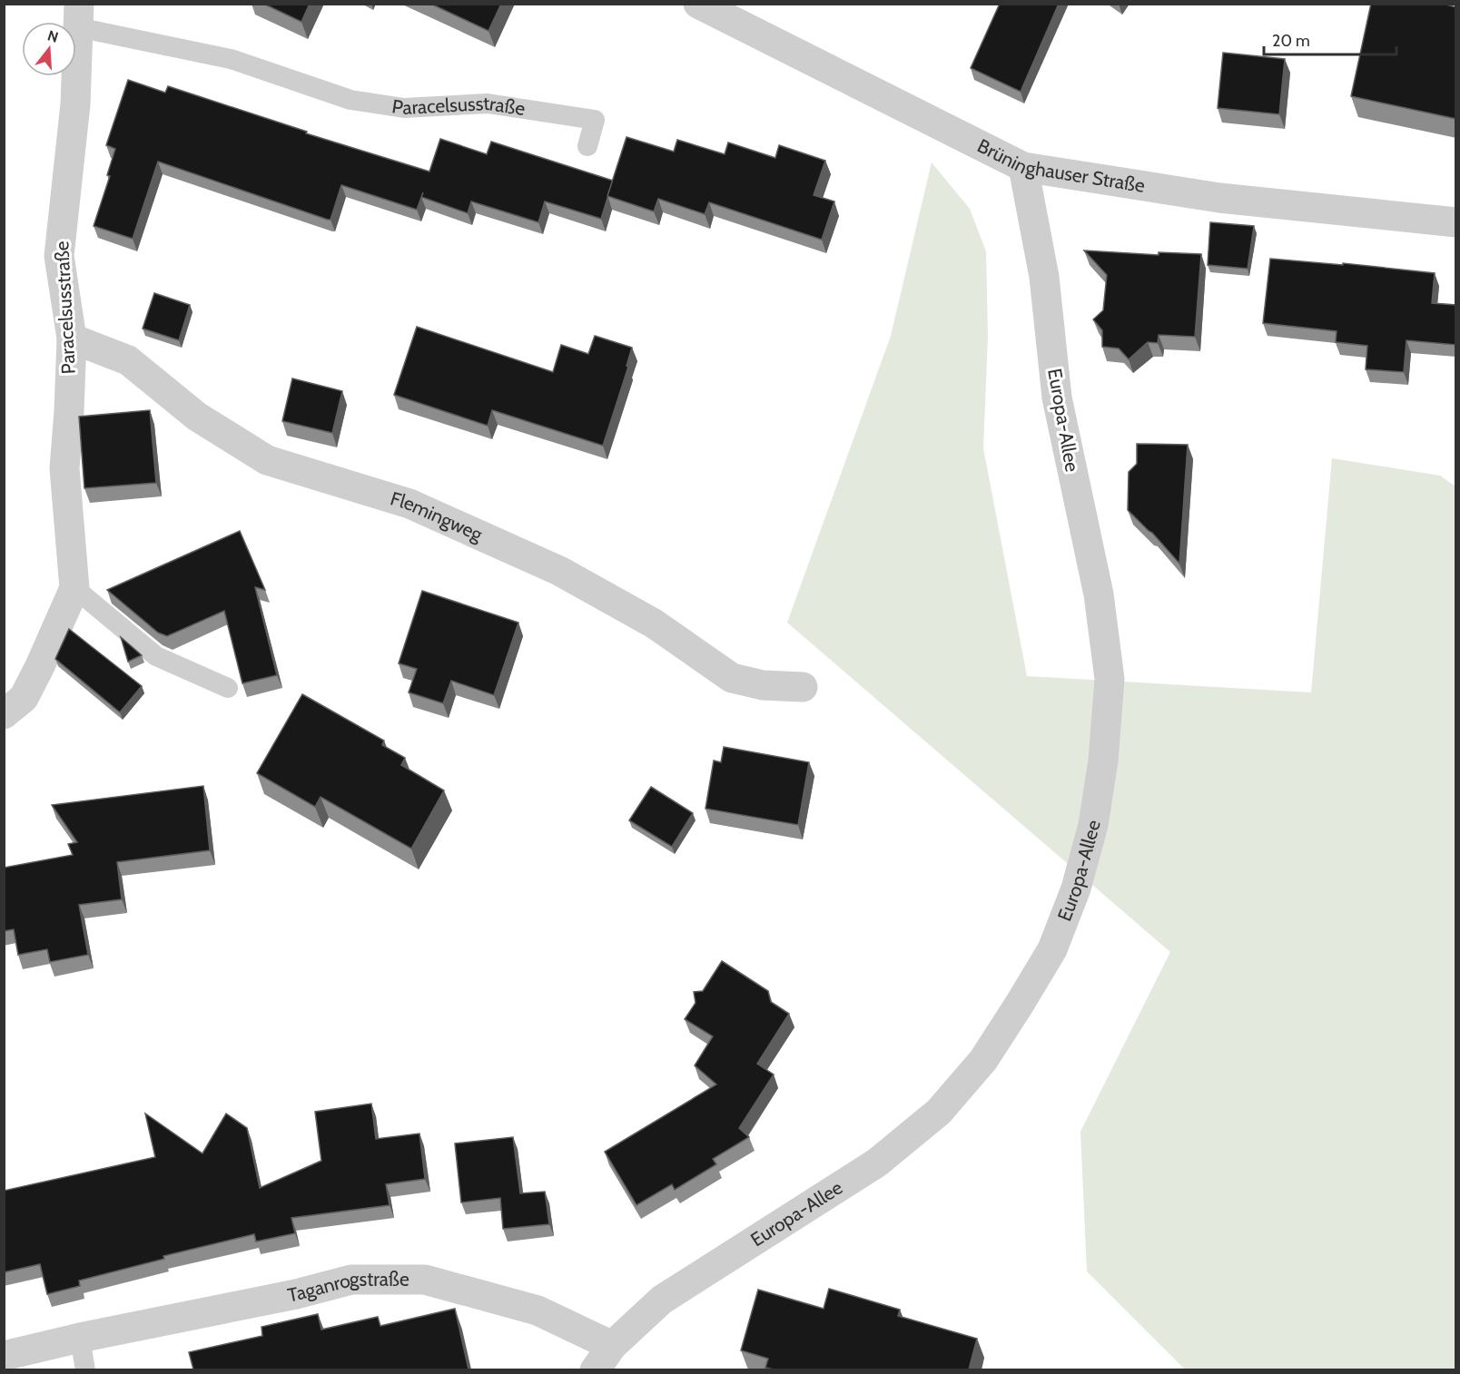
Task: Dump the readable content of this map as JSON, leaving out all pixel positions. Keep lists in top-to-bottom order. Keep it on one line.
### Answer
{"streets":{"street":["Paracelsusstraße","Brüninghauser Straße","Europa-Allee","Flemingweg","Taganrogstraße"]},"crossings":[["Paracelsusstraße","Flemingweg"],["Brüninghauser Straße","Europa-Allee"],["Europa-Allee","Taganrogstraße"]],"scale_bar":"20 m","north":"top"}
